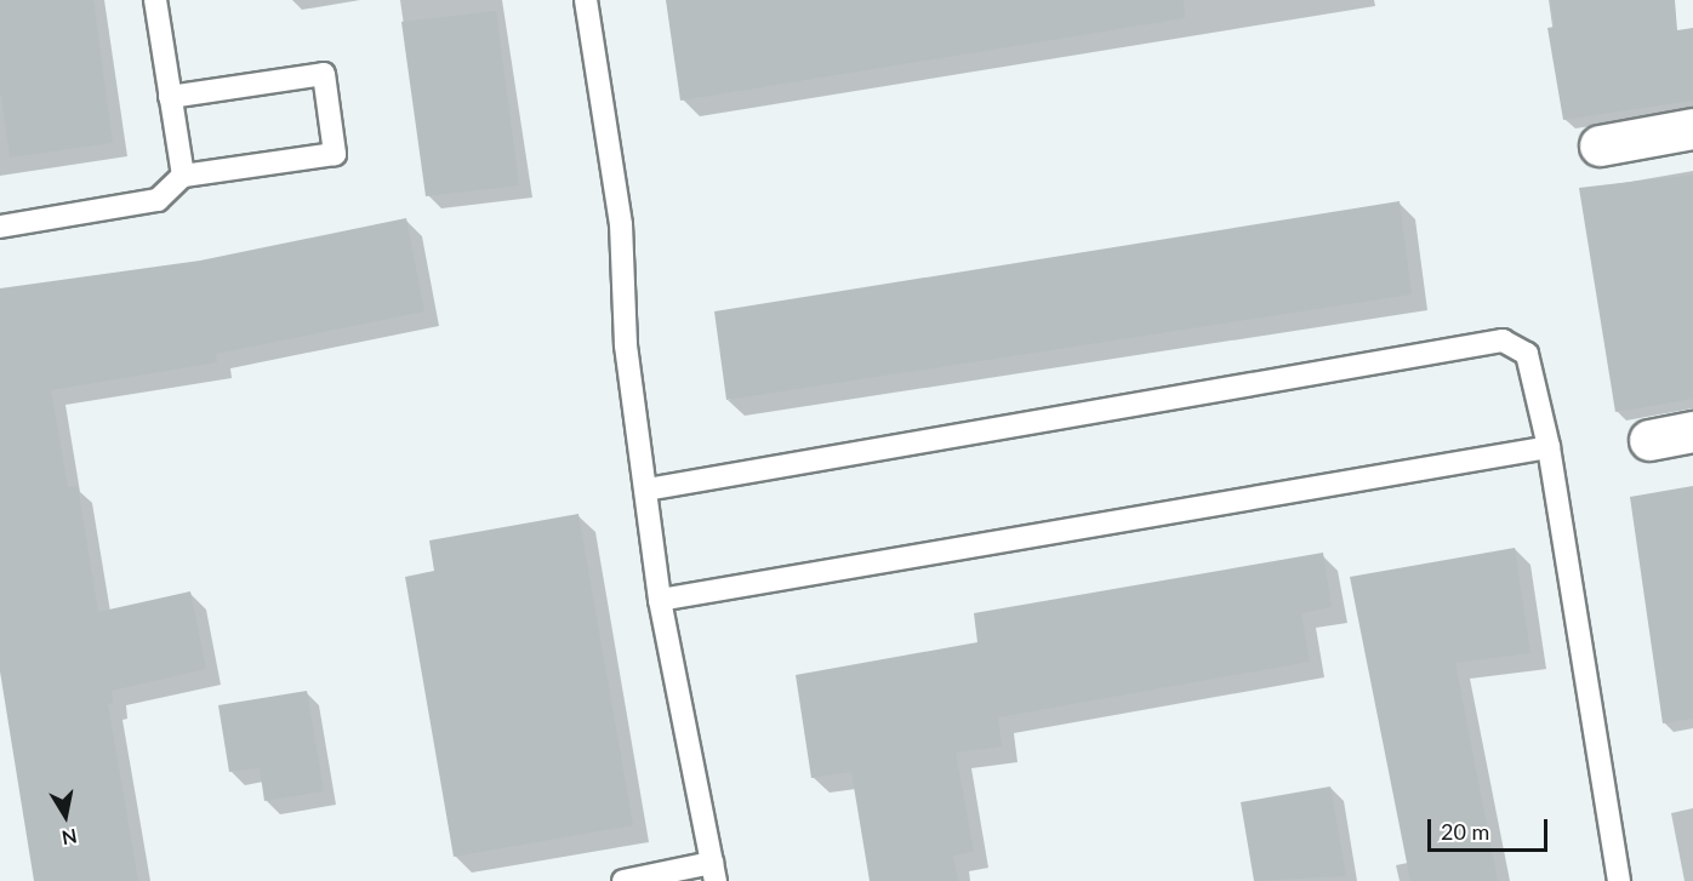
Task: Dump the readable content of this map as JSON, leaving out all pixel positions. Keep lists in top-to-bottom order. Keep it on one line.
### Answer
{"scale_bar":"20 m","north":"bottom"}
